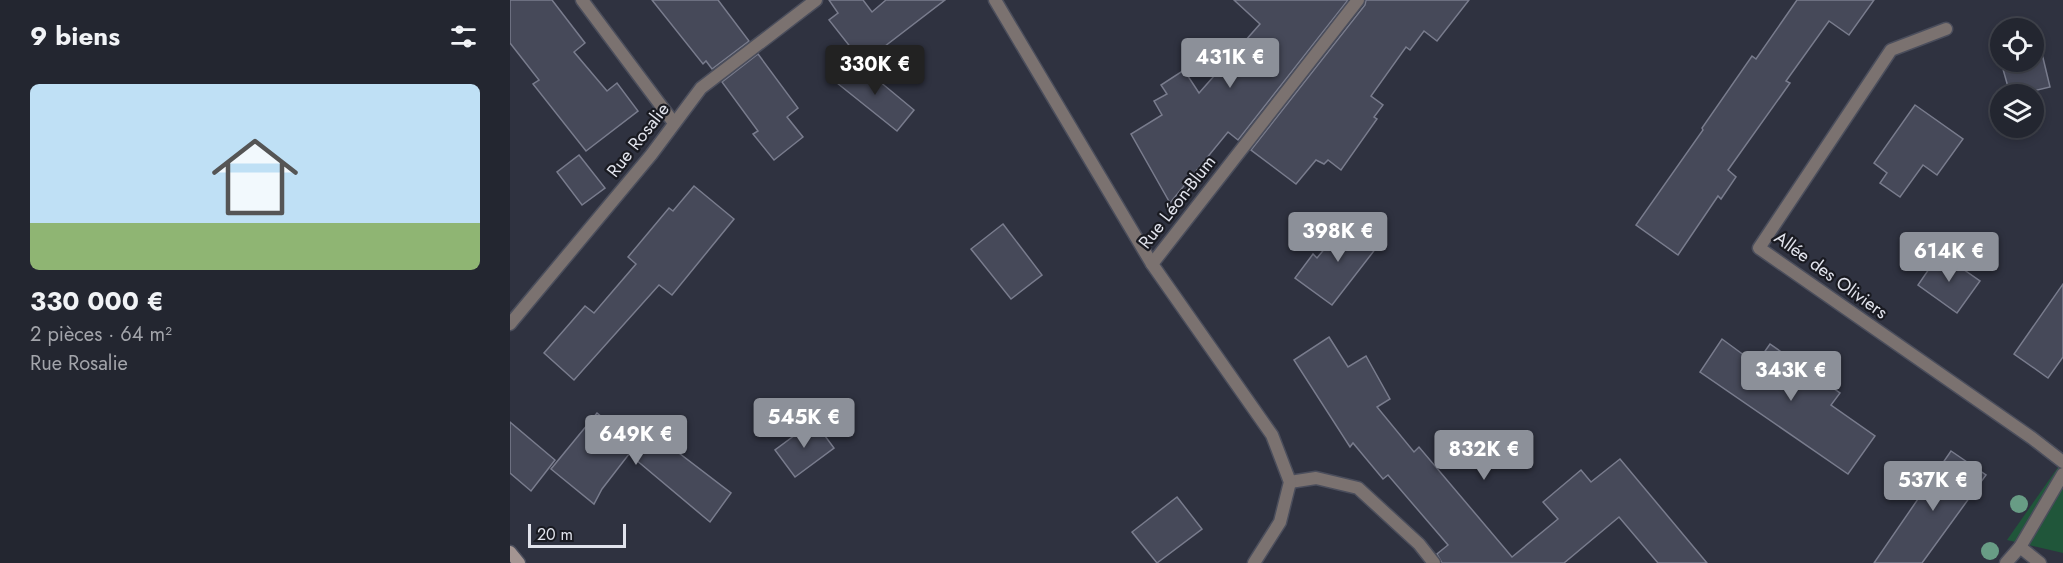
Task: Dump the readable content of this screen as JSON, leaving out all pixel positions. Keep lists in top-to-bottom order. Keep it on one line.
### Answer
{"streets":{"street":["Rue Rosalie","Rue Léon-Blum","Allée des Oliviers"]},"scale_bar":"20 m","page":{"heading":"9 biens","price":["431K €","330K €","398K €","614K €","343K €","545K €","649K €","832K €","537K €"],"list":[{"name":"330 000 €","note":"2 pièces · 64 m² · Rue Rosalie"}],"scale":"20 m"}}
